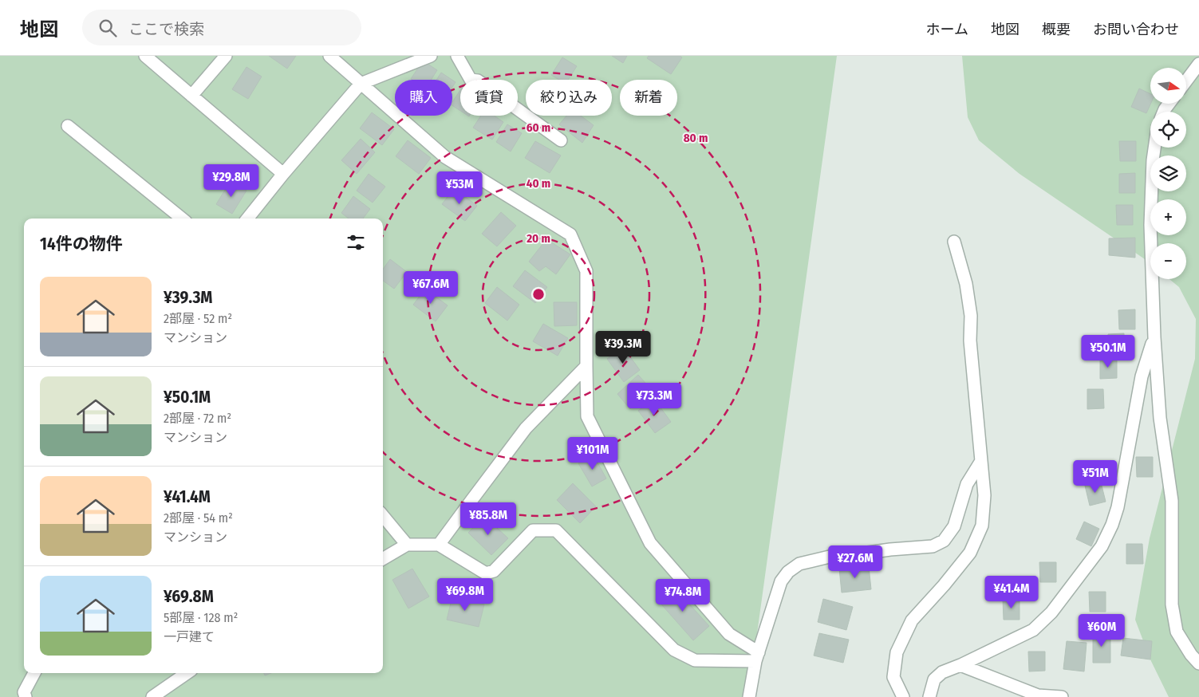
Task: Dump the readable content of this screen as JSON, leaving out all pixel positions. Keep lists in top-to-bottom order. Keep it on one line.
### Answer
{"north":"right","page":{"header":"地図","search":"ここで検索","nav":["ホーム","地図","概要","お問い合わせ"],"map_buttons":["+","−"],"chip":["購入","賃貸","絞り込み","新着"],"price":["¥29.8M","¥53M","¥67.6M","¥39.3M","¥50.1M","¥73.3M","¥101M","¥51M","¥85.8M","¥27.6M","¥41.4M","¥69.8M","¥74.8M","¥60M"],"heading":"14件の物件","list":[{"name":"¥39.3M","note":"2部屋 · 52 m² · マンション"},{"name":"¥50.1M","note":"2部屋 · 72 m² · マンション"},{"name":"¥41.4M","note":"2部屋 · 54 m² · マンション"},{"name":"¥69.8M","note":"5部屋 · 128 m² · 一戸建て"}]},"rings":["60 m","80 m","40 m","20 m"]}
